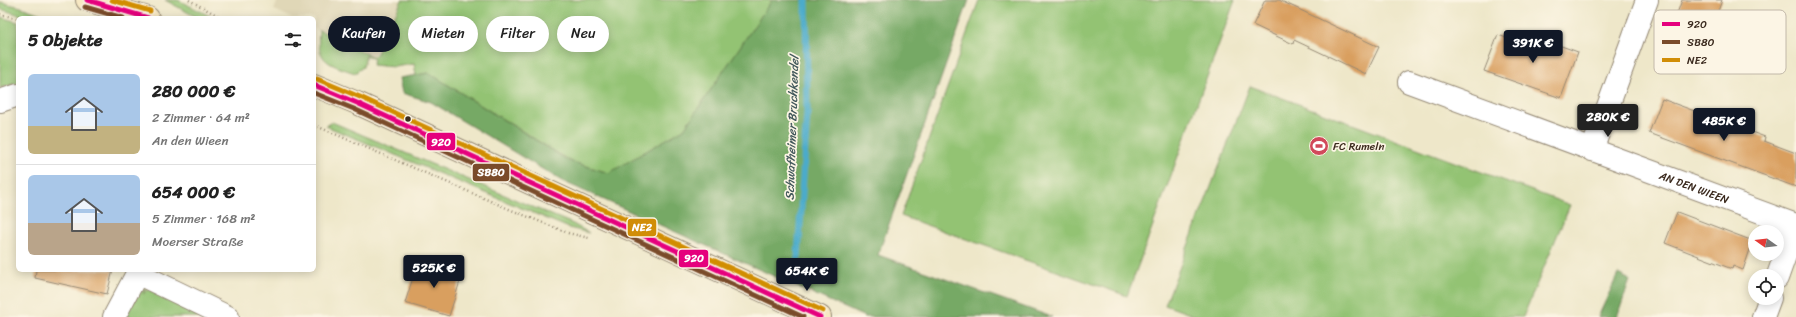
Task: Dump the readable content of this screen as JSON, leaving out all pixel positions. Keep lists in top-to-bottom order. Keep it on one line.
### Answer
{"streets":{"street":["AN DEN WIEEN"]},"water":["Schwafheimer Bruchkendel"],"places":{"sports":["FC Rumeln"]},"lines":["transit line 920","transit line NE2","transit line SB80"],"legend":["920","SB80","NE2"],"north":"left","page":{"chip":["Kaufen","Mieten","Filter","Neu"],"heading":"5 Objekte","price":["391K €","280K €","485K €","525K €","654K €"],"list":[{"name":"280 000 €","note":"2 Zimmer · 64 m² · An den Wieen"},{"name":"654 000 €","note":"5 Zimmer · 168 m² · Moerser Straße"}]}}
